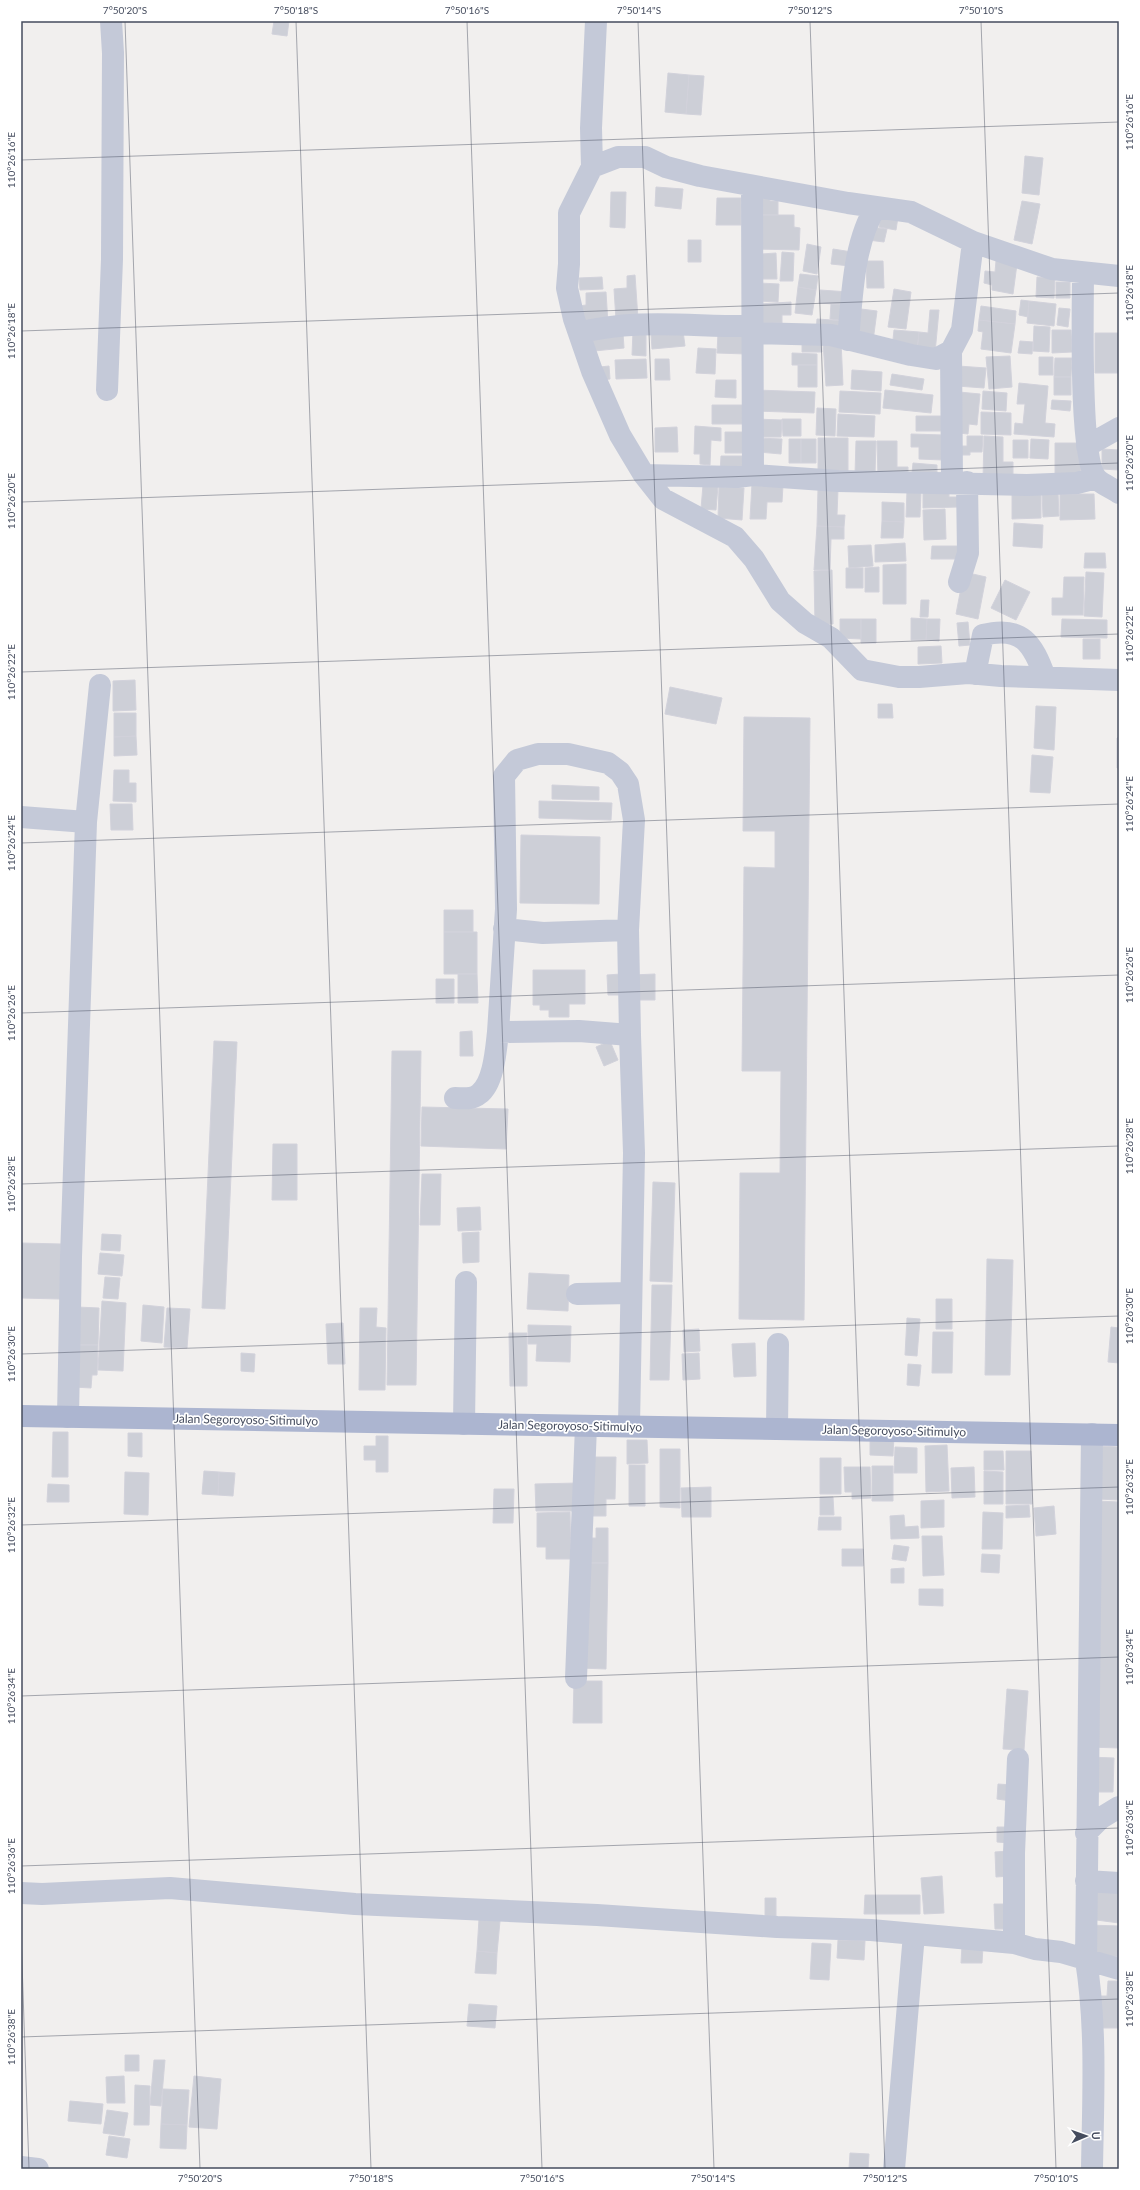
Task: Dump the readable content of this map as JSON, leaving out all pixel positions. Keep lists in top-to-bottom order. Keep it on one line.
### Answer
{"streets":{"main road":["Jalan Segoroyoso-Sitimulyo"]},"north":"right","coordinates":["7°50'20\"S","7°50'18\"S","7°50'16\"S","7°50'14\"S","7°50'12\"S","7°50'10\"S","110°26'16\"E","110°26'18\"E","110°26'20\"E","110°26'22\"E","110°26'24\"E","110°26'26\"E","110°26'28\"E","110°26'30\"E","110°26'32\"E","110°26'34\"E","110°26'36\"E","110°26'38\"E"]}
